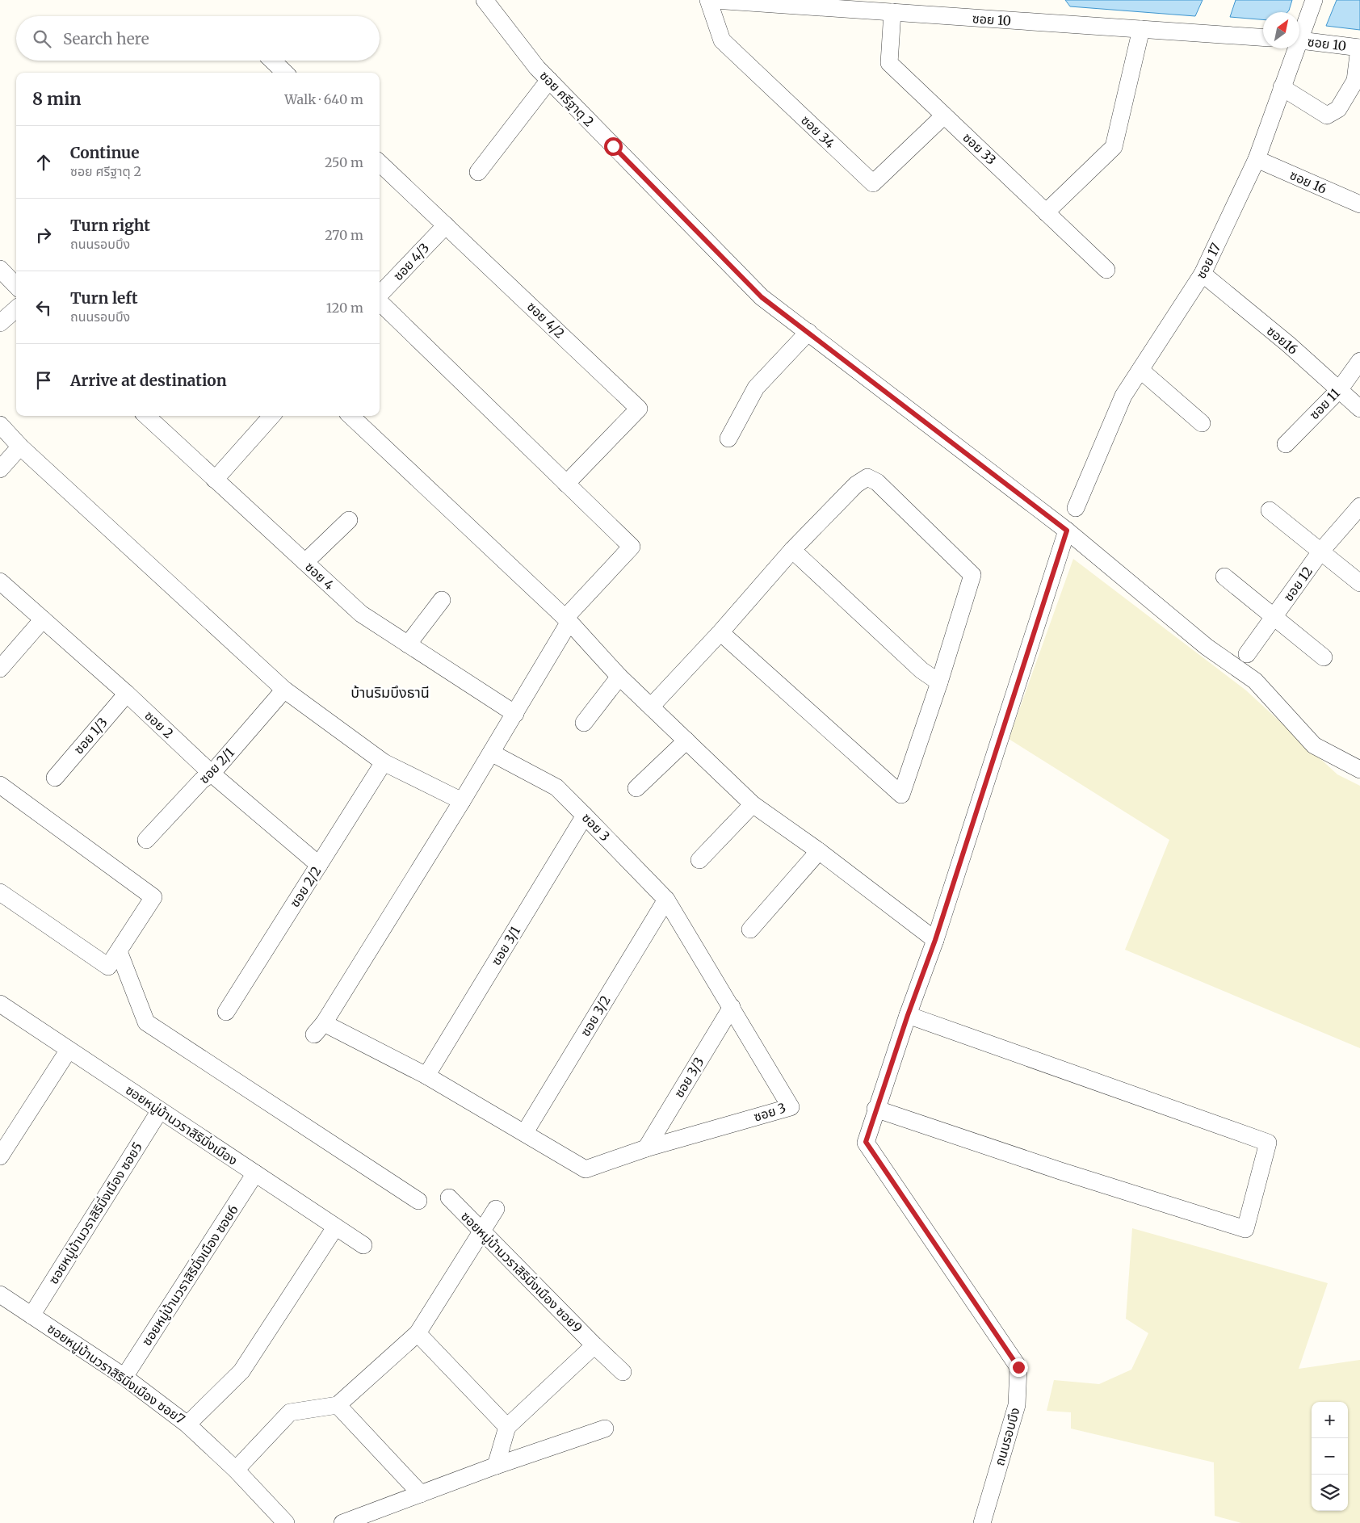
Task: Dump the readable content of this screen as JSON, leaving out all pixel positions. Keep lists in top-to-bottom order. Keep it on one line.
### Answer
{"streets":{"street":["ซอย 10","ซอย ศรีฐาตุ 2","ซอย 34","ซอย 33","ซอย 16","ซอย 17","ซอย 4/3","ซอย 4/2","ซอย16","ซอย 11","ซอย 4","ซอย 12","ซอย 2","ซอย 1/3","ซอย 2/1","ซอย 3","ซอย 2/2","ซอย 3/1","ซอย 3/2","ซอย 3/3","ซอยหมู่บ้านวราสิริมิ่งเมือง","ซอยหมู่บ้านวราสิริมิ่งเมือง ซอย5","ซอยหมู่บ้านวราสิริมิ่งเมือง ซอย9","ซอยหมู่บ้านวราสิริมิ่งเมือง ซอย6","ซอยหมู่บ้านวราสิริมิ่งเมือง ซอย7","ถนนรอบบึง"]},"crossings":[["ซอย 10","ซอย 33"],["ซอย ศรีฐาตุ 2","ถนนรอบบึง"],["ซอย 34","ซอย 33"],["ซอย 16","ซอย 17"],["ซอย 17","ซอย16"],["ซอย 4/3","ซอย 4/2"],["ซอย16","ซอย 11"],["ซอย 2","ซอย 1/3"],["ซอย 2","ซอย 2/1"],["ซอย 2","ซอย 2/2"],["ซอย 3","ซอย 3/1"],["ซอย 3","ซอย 3/2"],["ซอย 3","ซอย 3/3"],["ซอยหมู่บ้านวราสิริมิ่งเมือง","ซอยหมู่บ้านวราสิริมิ่งเมือง ซอย5"],["ซอยหมู่บ้านวราสิริมิ่งเมือง","ซอยหมู่บ้านวราสิริมิ่งเมือง ซอย6"],["ซอยหมู่บ้านวราสิริมิ่งเมือง","ซอยหมู่บ้านวราสิริมิ่งเมือง ซอย7"],["ซอยหมู่บ้านวราสิริมิ่งเมือง ซอย5","ซอยหมู่บ้านวราสิริมิ่งเมือง ซอย7"],["ซอยหมู่บ้านวราสิริมิ่งเมือง ซอย6","ซอยหมู่บ้านวราสิริมิ่งเมือง ซอย7"]],"districts":["บ้านริมบึงธานี"],"north":"top right","page":{"search":"Search here","heading":["8 min","Walk · 640 m"],"list":[["Continue","ซอย ศรีฐาตุ 2","250 m"],["Turn right","ถนนรอบบึง","270 m"],["Turn left","ถนนรอบบึง","120 m"],"Arrive at destination"],"map_buttons":["+","−"]}}
